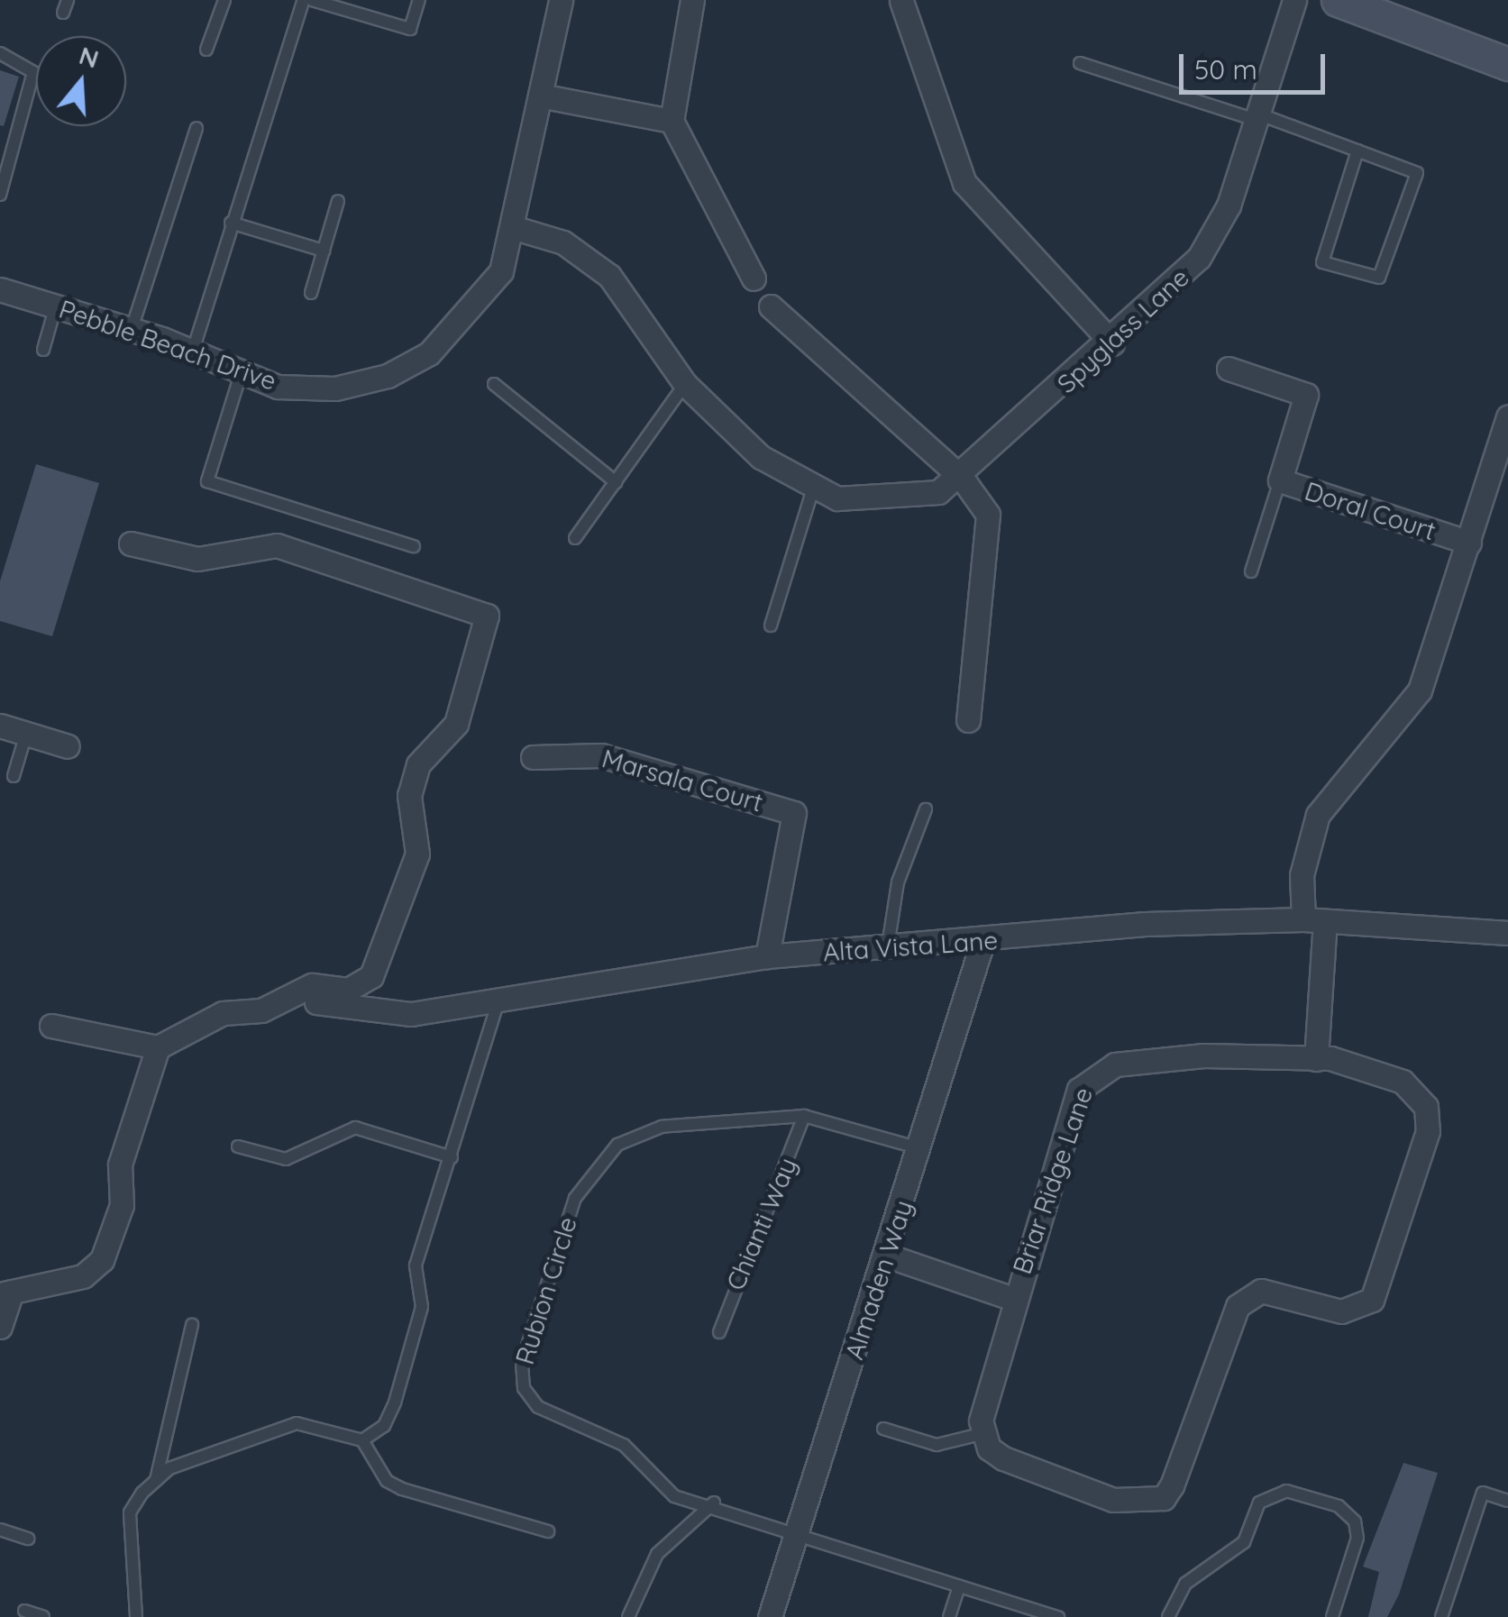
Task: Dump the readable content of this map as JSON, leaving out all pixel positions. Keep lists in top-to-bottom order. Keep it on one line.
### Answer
{"streets":{"street":["Spyglass Lane","Pebble Beach Drive","Doral Court","Marsala Court","Alta Vista Lane","Briar Ridge Lane","Almaden Way"],"lane":["Chianti Way","Rubion Circle"]},"crossings":[["Spyglass Lane","Pebble Beach Drive"],["Marsala Court","Alta Vista Lane"],["Alta Vista Lane","Almaden Way"],["Briar Ridge Lane","Almaden Way"],["Chianti Way","Rubion Circle"],["Almaden Way","Rubion Circle"]],"scale_bar":"50 m","north":"top"}
